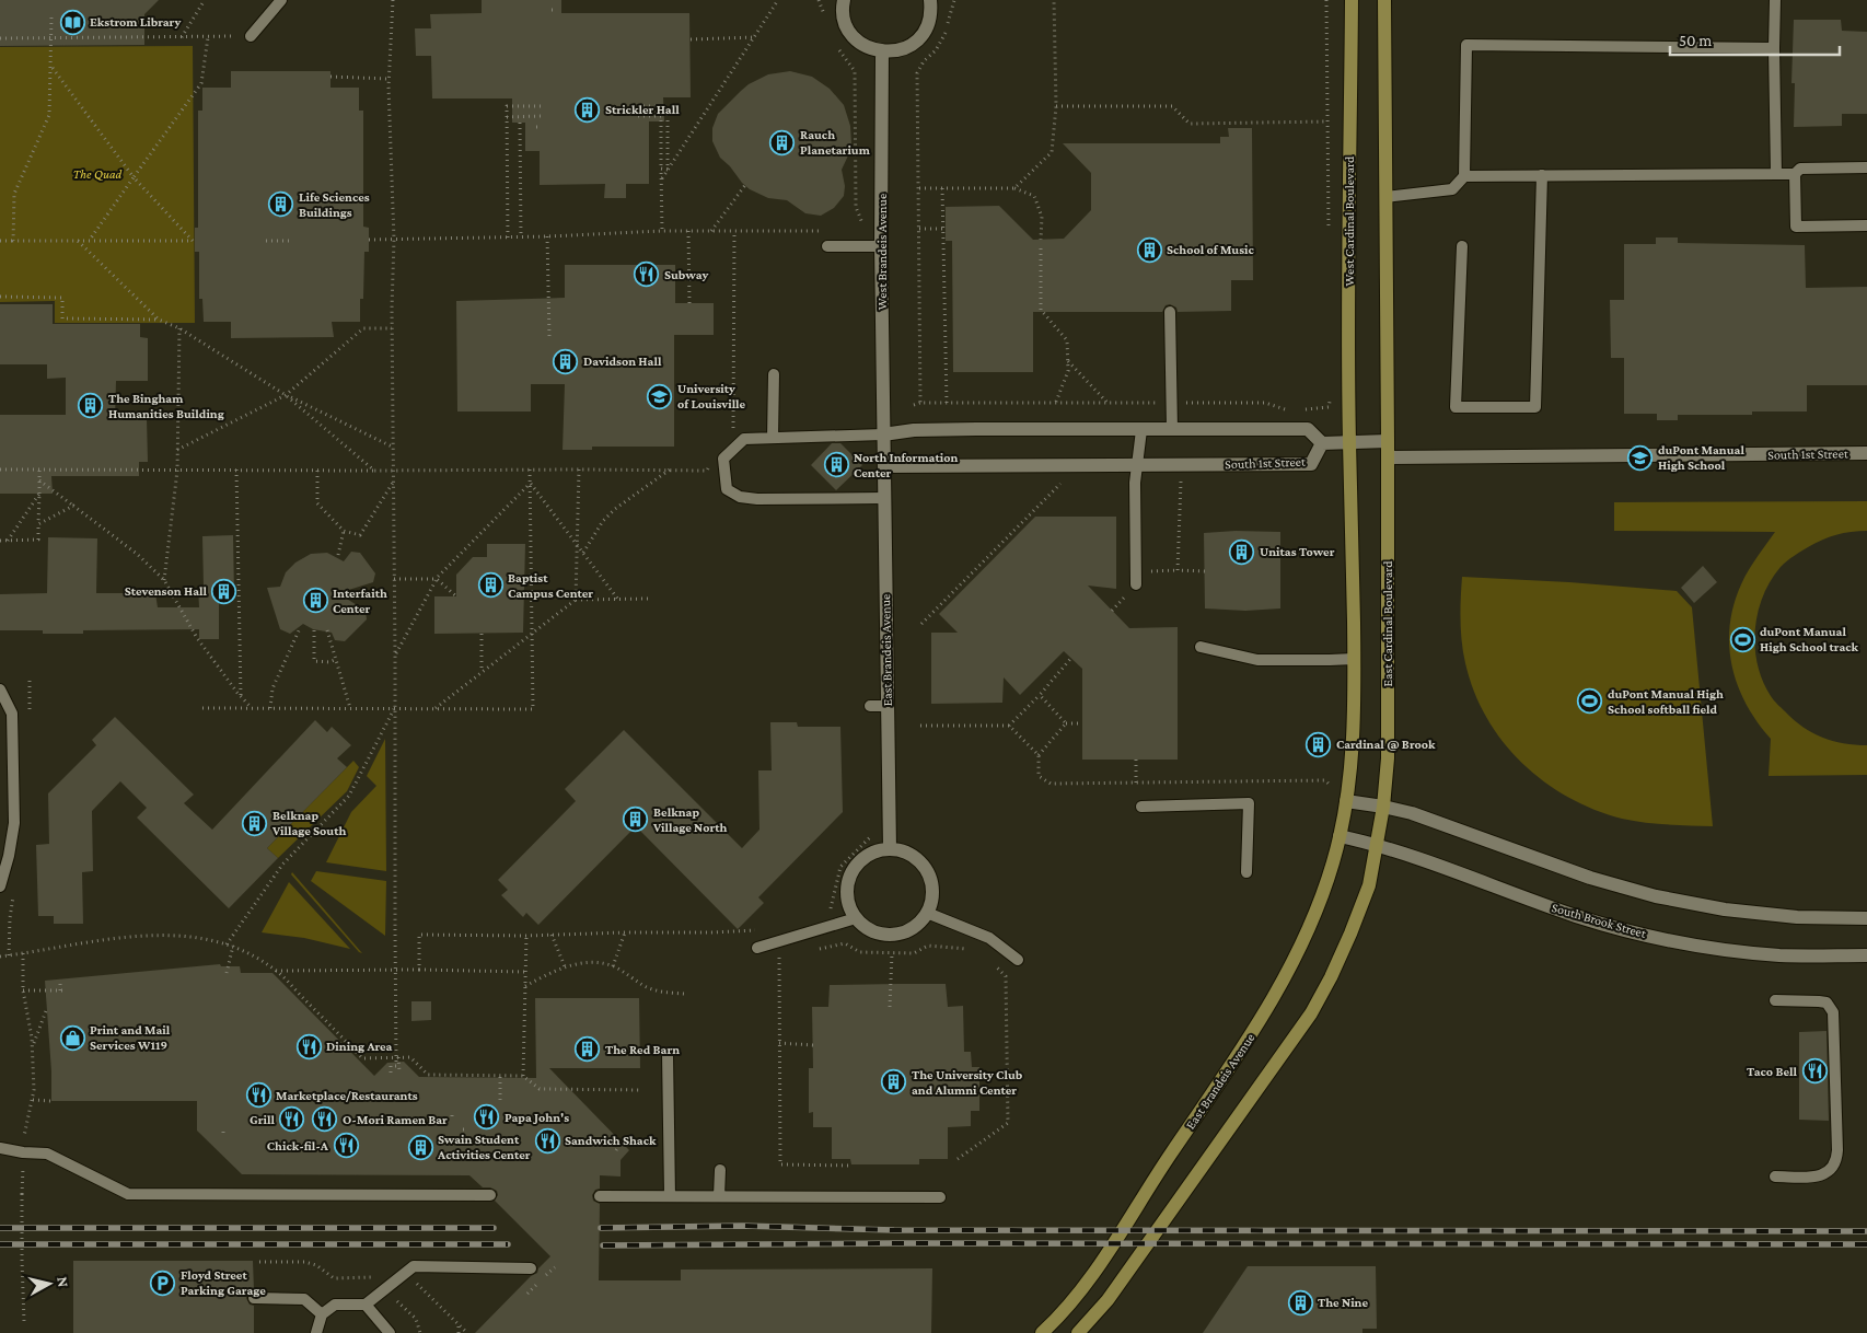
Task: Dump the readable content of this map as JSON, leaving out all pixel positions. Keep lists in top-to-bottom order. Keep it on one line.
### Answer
{"streets":{"main road":["West Cardinal Boulevard","East Cardinal Boulevard","East Brandeis Avenue"],"street":["West Brandeis Avenue","South 1st Street","South Brook Street"]},"crossings":[["West Brandeis Avenue","South 1st Street"],["West Brandeis Avenue","East Brandeis Avenue"],["South 1st Street","East Cardinal Boulevard"],["South 1st Street","East Brandeis Avenue"],["East Brandeis Avenue","South Brook Street"]],"parks":["The Quad"],"places":{"library":["Ekstrom Library"],"building":["Strickler Hall","Rauch Planetarium","Life Sciences Buildings","School of Music","Davidson Hall","The Bingham Humanities Building","North Information Center","Unitas Tower","Baptist Campus Center","Stevenson Hall","Interfaith Center","Cardinal @ Brook","Belknap Village North","Belknap Village South","The Red Barn","The University Club and Alumni Center","Swain Student Activities Center","The Nine"],"restaurant":["Subway","Dining Area","Taco Bell","Marketplace/Restaurants","Papa John's","Grill","O-Mori Ramen Bar","Sandwich Shack","Chick-fil-A"],"school or university":["University of Louisville","duPont Manual High School"],"sports":["duPont Manual High School track","duPont Manual High School softball field"],"shop":["Print and Mail Services W119"],"parking":["Floyd Street Parking Garage"]},"scale_bar":"50 m","north":"right"}
